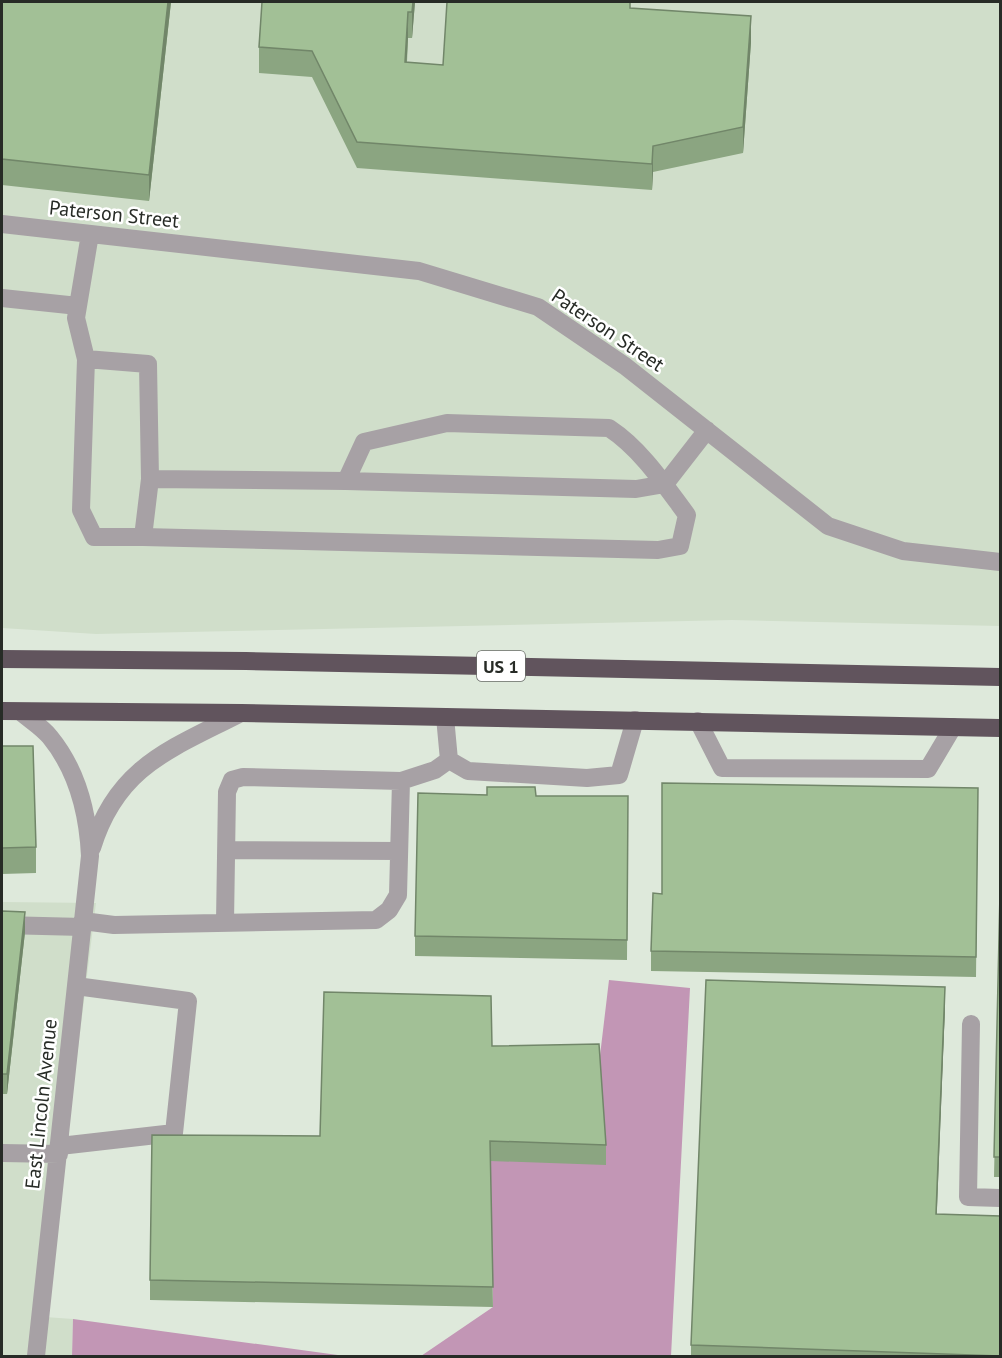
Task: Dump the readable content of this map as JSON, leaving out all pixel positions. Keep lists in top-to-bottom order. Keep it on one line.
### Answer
{"streets":{"highway":["US 1"],"street":["Paterson Street","East Lincoln Avenue"]}}
